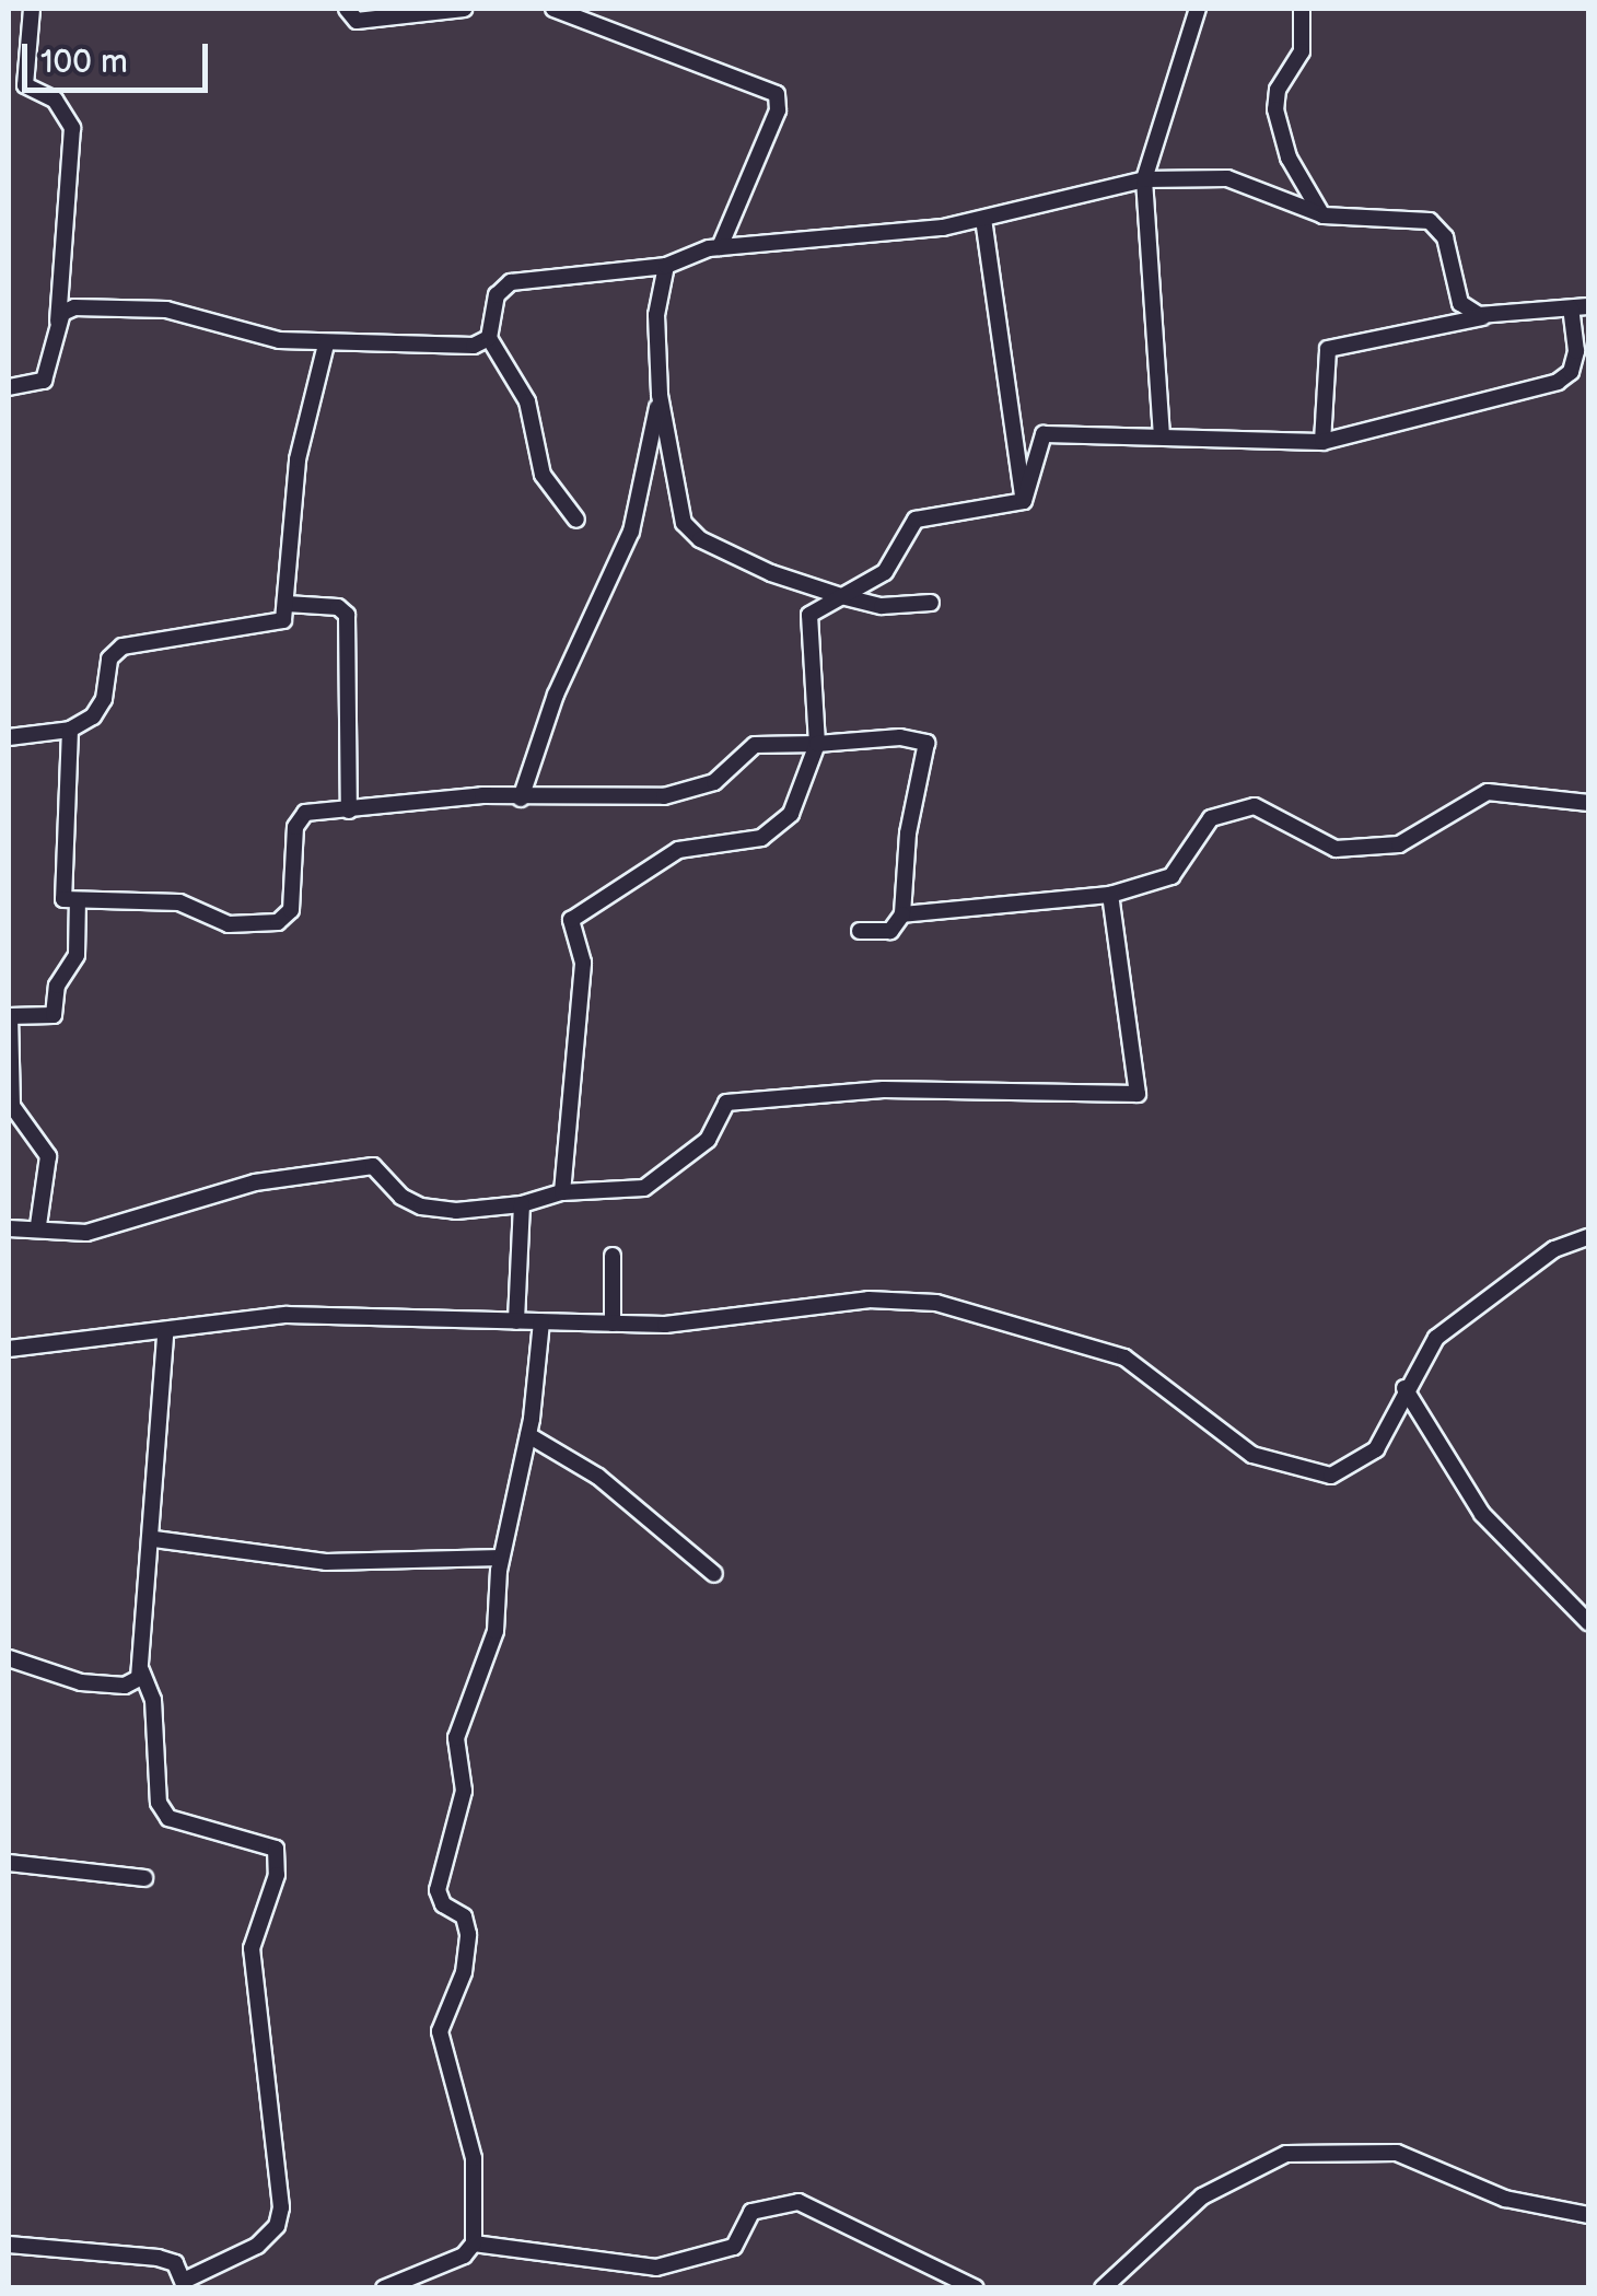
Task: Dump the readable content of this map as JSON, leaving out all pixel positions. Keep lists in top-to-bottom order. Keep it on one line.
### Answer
{"scale_bar":"100 m"}
